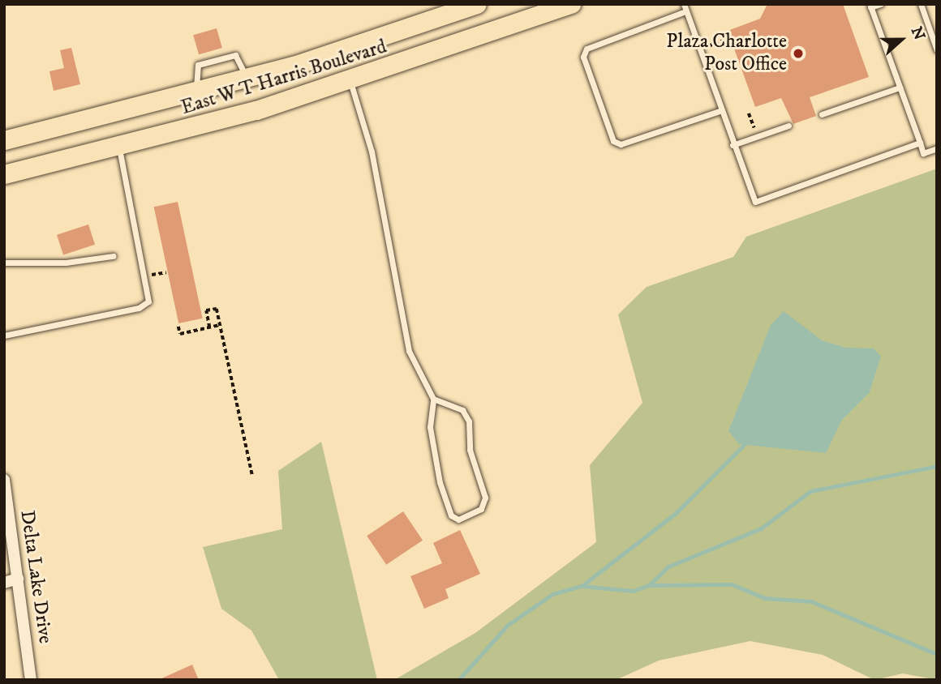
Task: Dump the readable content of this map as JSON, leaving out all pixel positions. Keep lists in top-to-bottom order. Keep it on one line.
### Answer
{"streets":{"main road":["East W T Harris Boulevard"],"street":["Delta Lake Drive"]},"places":["Plaza Charlotte Post Office"],"north":"right"}
